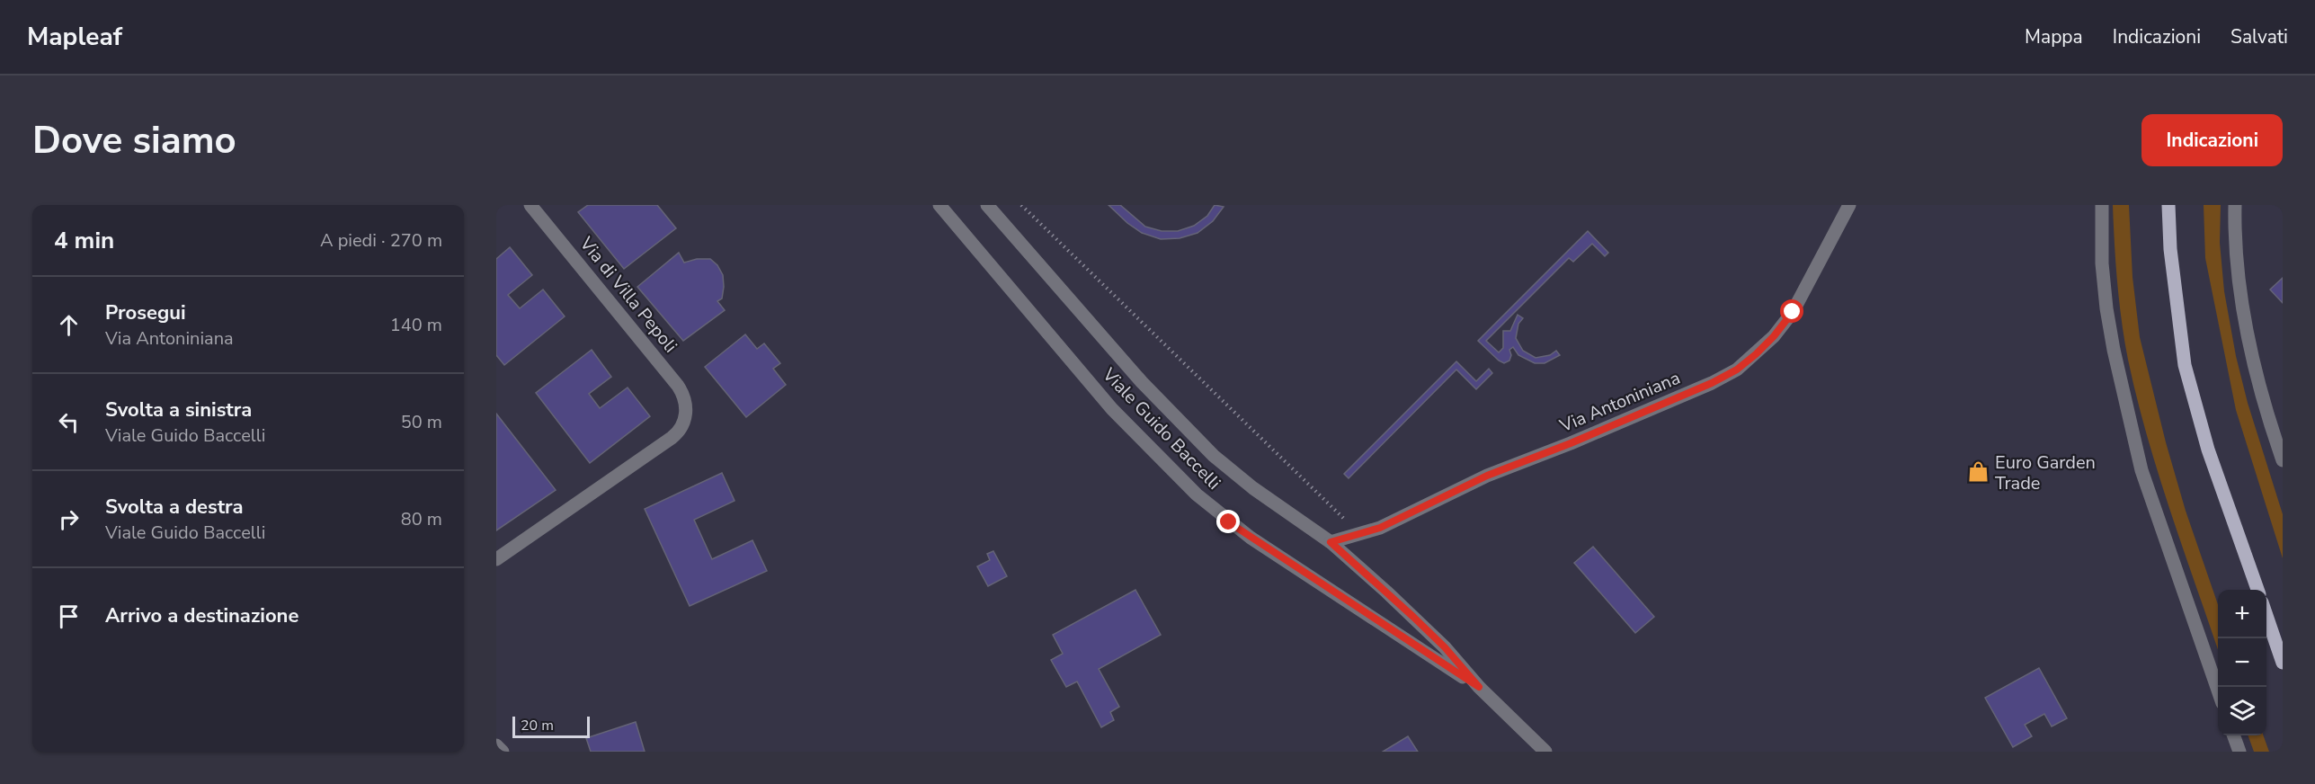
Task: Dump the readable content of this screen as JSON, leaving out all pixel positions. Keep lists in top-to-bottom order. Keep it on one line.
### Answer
{"streets":{"street":["Via di Villa Pepoli","Via Antoniniana","Viale Guido Baccelli"]},"crossings":[["Via Antoniniana","Viale Guido Baccelli"]],"places":{"shop":["Euro Garden Trade"]},"scale_bar":"20 m","page":{"header":"Mapleaf","nav":["Mappa","Indicazioni","Salvati"],"buttons":"Indicazioni","title":"Dove siamo","heading":["4 min","A piedi · 270 m"],"list":[["Prosegui","Via Antoniniana","140 m"],["Svolta a sinistra","Viale Guido Baccelli","50 m"],["Svolta a destra","Viale Guido Baccelli","80 m"],"Arrivo a destinazione"],"map_buttons":["+","−"],"scale":"20 m"}}
